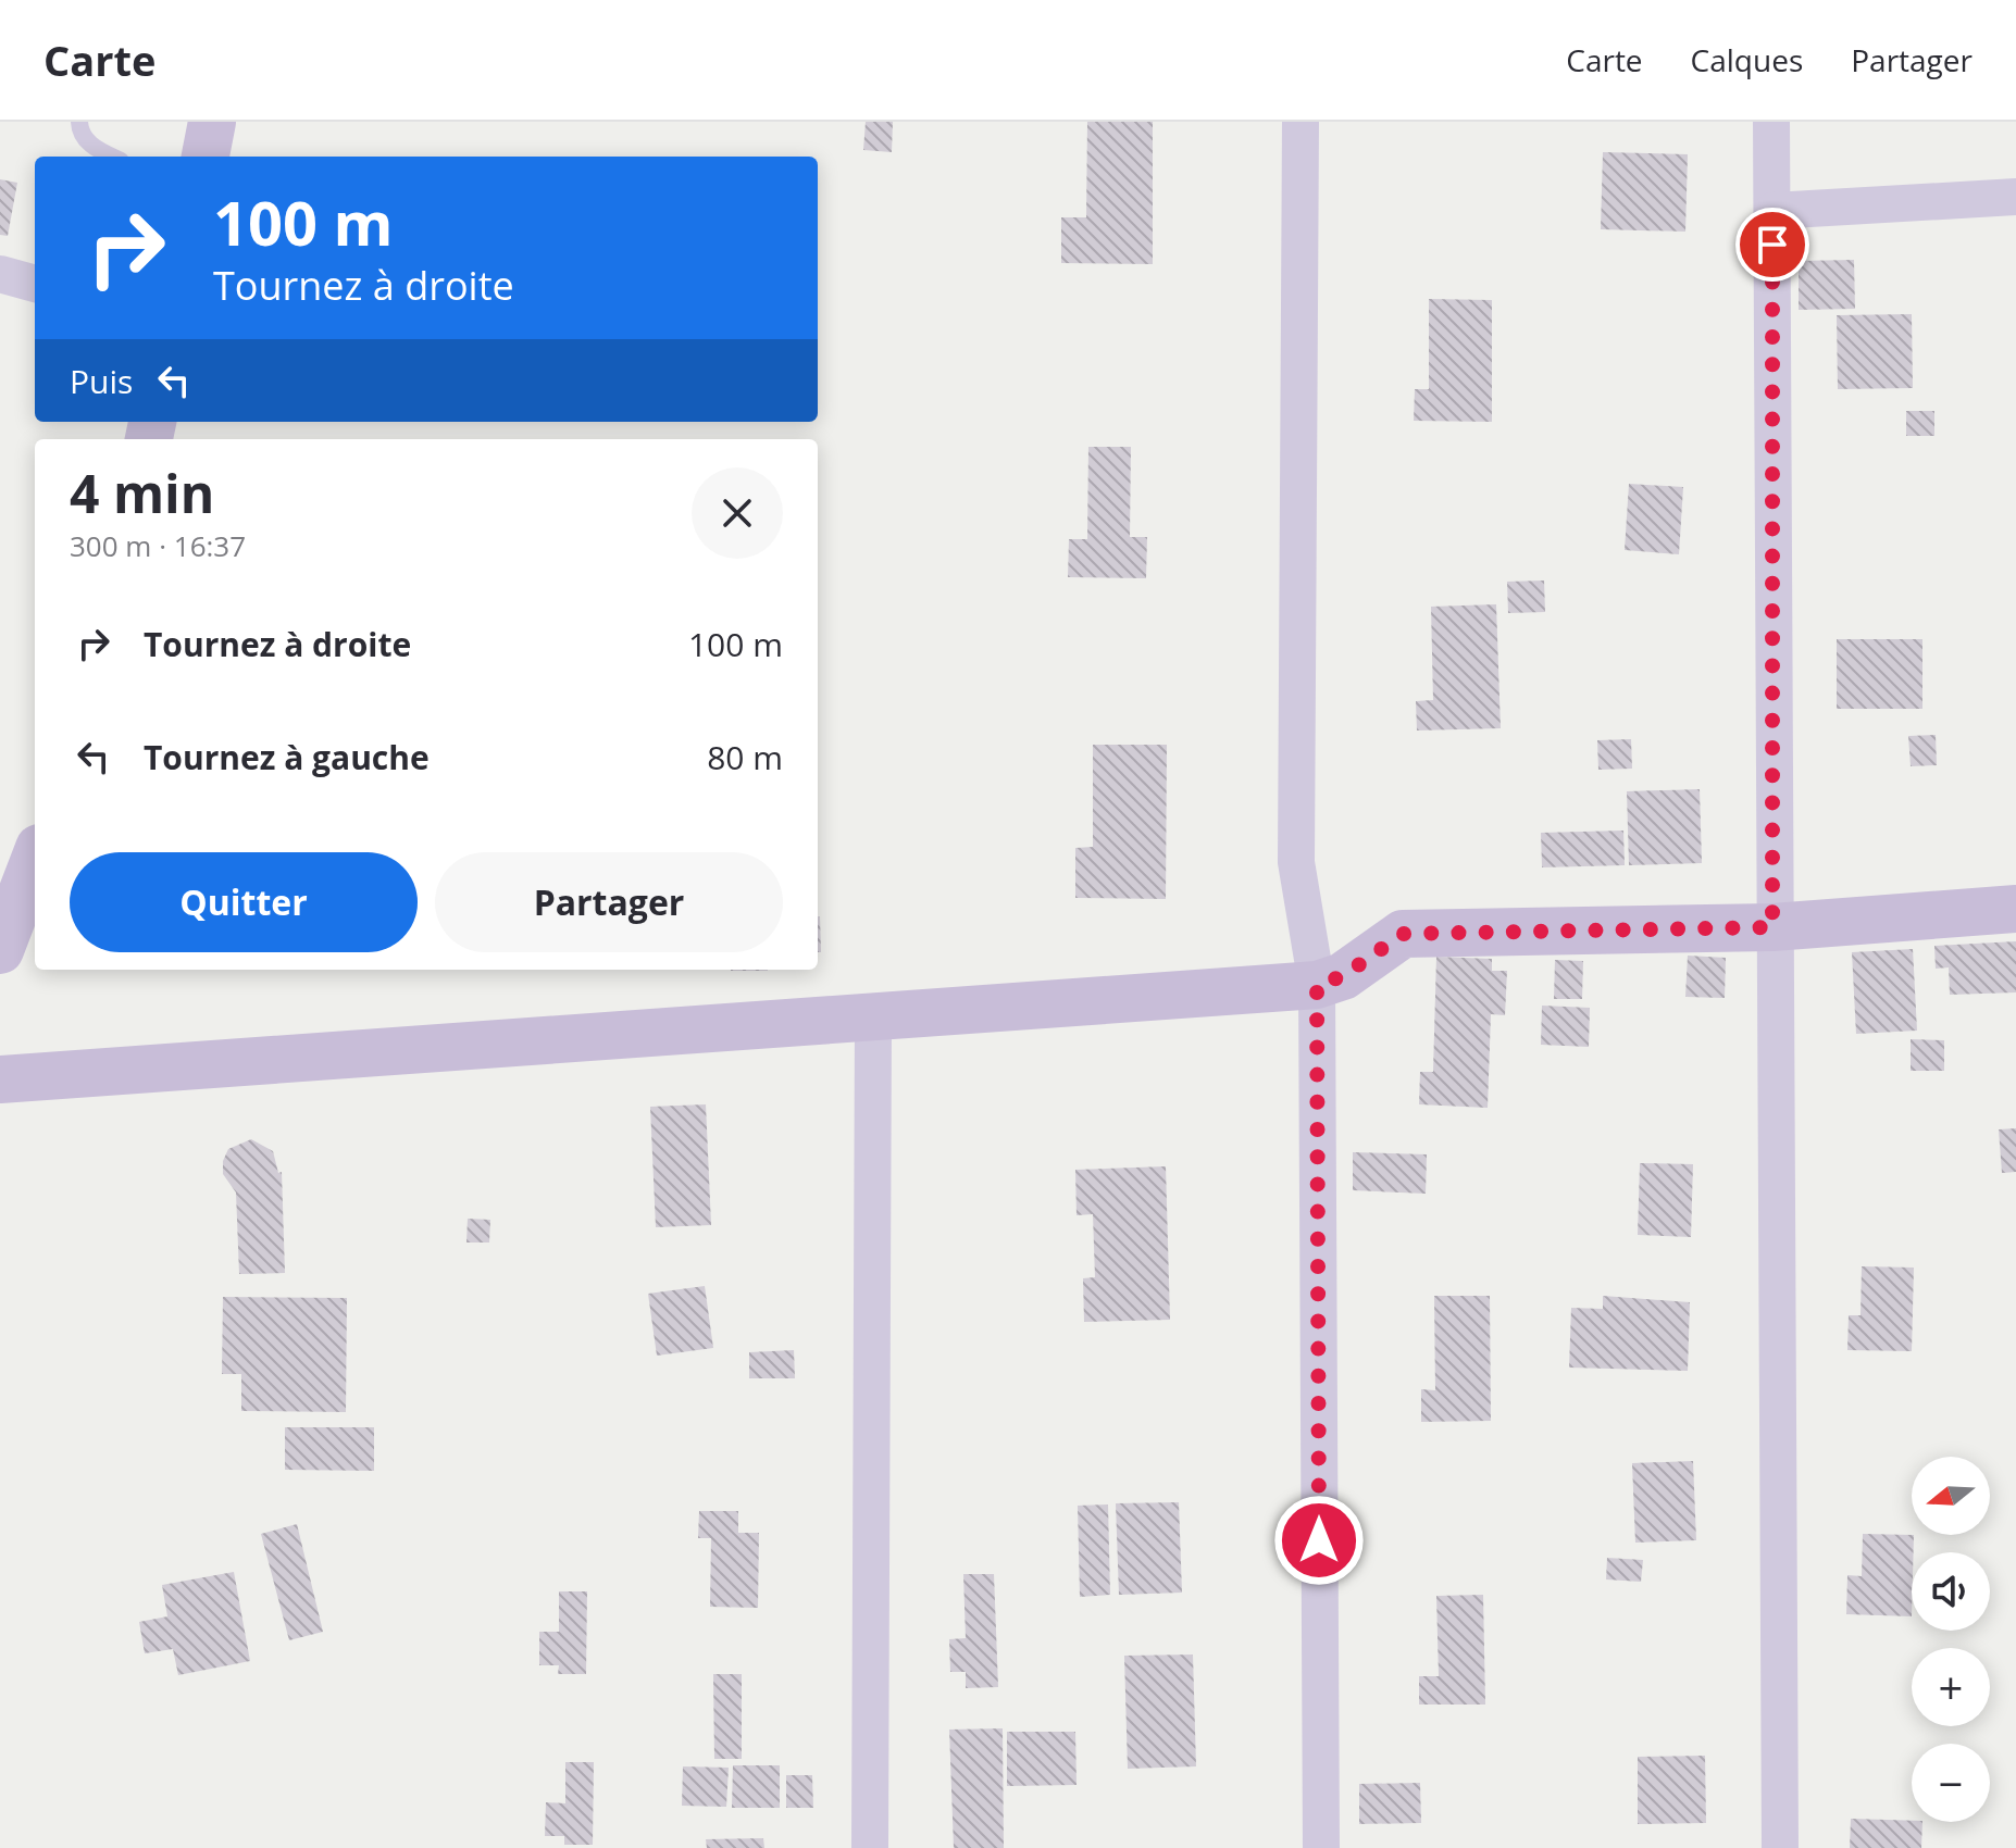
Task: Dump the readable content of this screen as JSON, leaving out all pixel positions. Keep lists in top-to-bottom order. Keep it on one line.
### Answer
{"north":"left","page":{"header":"Carte","nav":["Carte","Calques","Partager"],"turn":["100 m","Tournez à droite"],"then":"Puis","heading":["4 min","300 m · 16:37"],"list":[{"name":"Tournez à droite","value":"100 m"},{"name":"Tournez à gauche","value":"80 m"}],"buttons":["Quitter","Partager"],"map_buttons":["+","−"]}}
